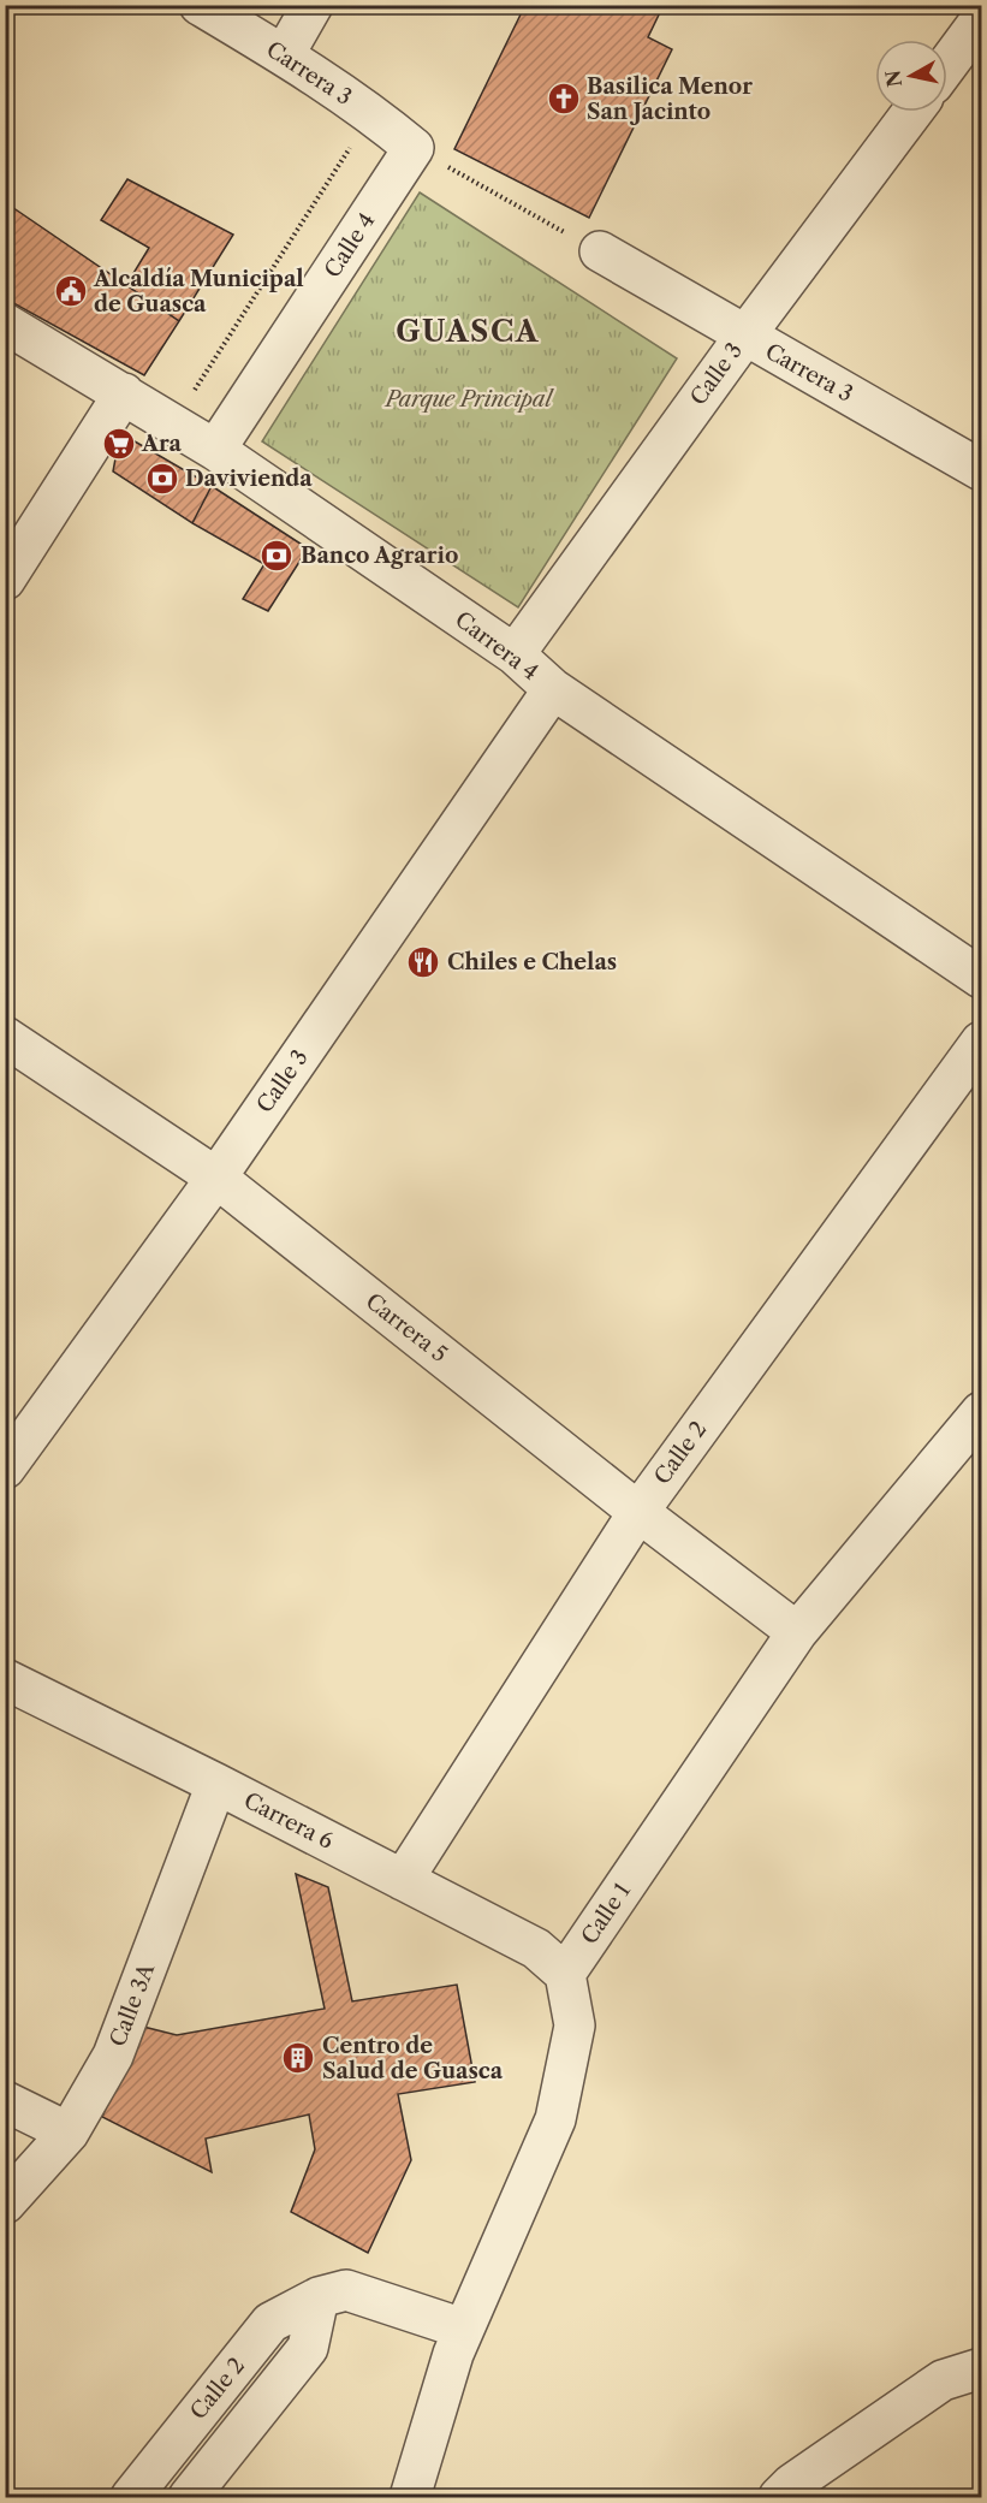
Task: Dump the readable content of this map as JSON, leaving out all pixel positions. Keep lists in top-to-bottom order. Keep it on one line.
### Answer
{"streets":{"street":["Carrera 3","Calle 4","Calle 3","Carrera 4","Carrera 5","Calle 2","Carrera 6","Calle 1","Calle 3A"]},"crossings":[["Carrera 3","Calle 4"],["Carrera 3","Calle 3"],["Calle 4","Carrera 4"],["Calle 3","Carrera 4"],["Calle 3","Carrera 5"],["Carrera 5","Calle 2"],["Carrera 5","Calle 1"],["Calle 2","Carrera 6"],["Carrera 6","Calle 1"],["Carrera 6","Calle 3A"]],"districts":["GUASCA"],"parks":["Parque Principal"],"places":{"church":["Basilica Menor San Jacinto"],"public building":["Alcaldía Municipal de Guasca"],"supermarket":["Ara"],"bank":["Davivienda","Banco Agrario"],"restaurant":["Chiles e Chelas"],"building":["Centro de Salud de Guasca"]},"north":"left"}
